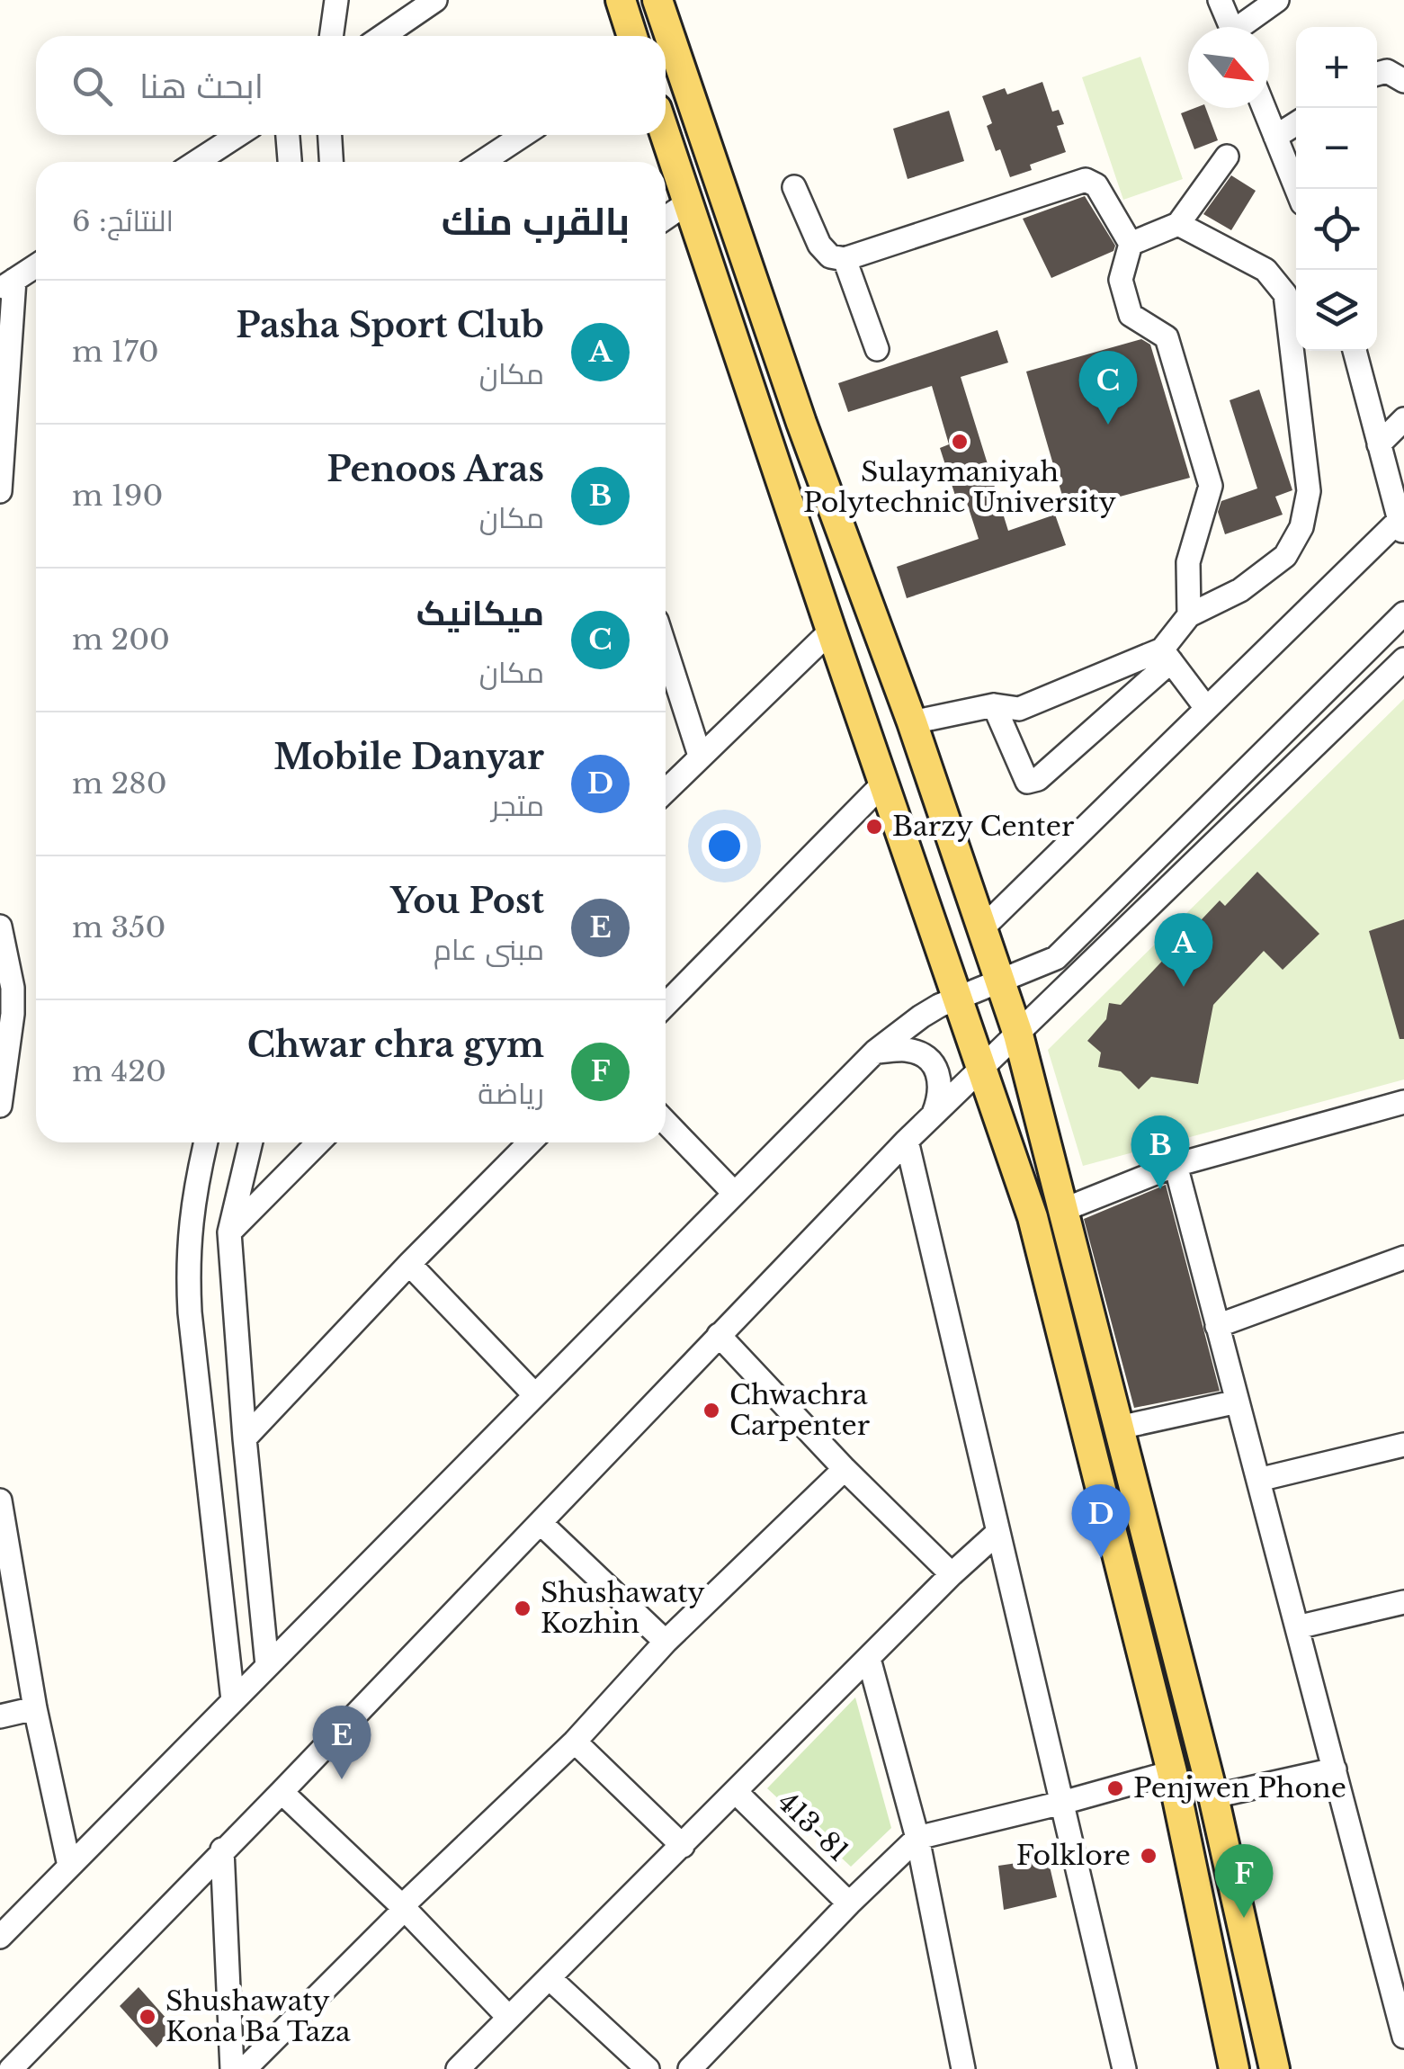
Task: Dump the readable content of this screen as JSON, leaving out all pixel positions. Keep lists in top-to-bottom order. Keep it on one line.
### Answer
{"streets":{"street":["413-81"]},"places":["Sulaymaniyah Polytechnic University","Barzy Center","Chwachra Carpenter","Shushawaty Kozhin","Penjwen Phone","Folklore","Shushawaty Kona Ba Taza"],"north":"bottom right","page":{"map_buttons":["+","−"],"search":"ابحث هنا","heading":["بالقرب منك","النتائج: 6"],"list":[{"mark":"A","name":"Pasha Sport Club","note":"مكان","value":"170 m"},{"mark":"B","name":"Penoos Aras","note":"مكان","value":"190 m"},{"mark":"C","name":"میکانیک","note":"مكان","value":"200 m"},{"mark":"D","name":"Mobile Danyar","note":"متجر","value":"280 m"},{"mark":"E","name":"You Post","note":"مبنى عام","value":"350 m"},{"mark":"F","name":"Chwar chra gym","note":"رياضة","value":"420 m"}],"pins":["C","A","B","D","E","F"]}}
